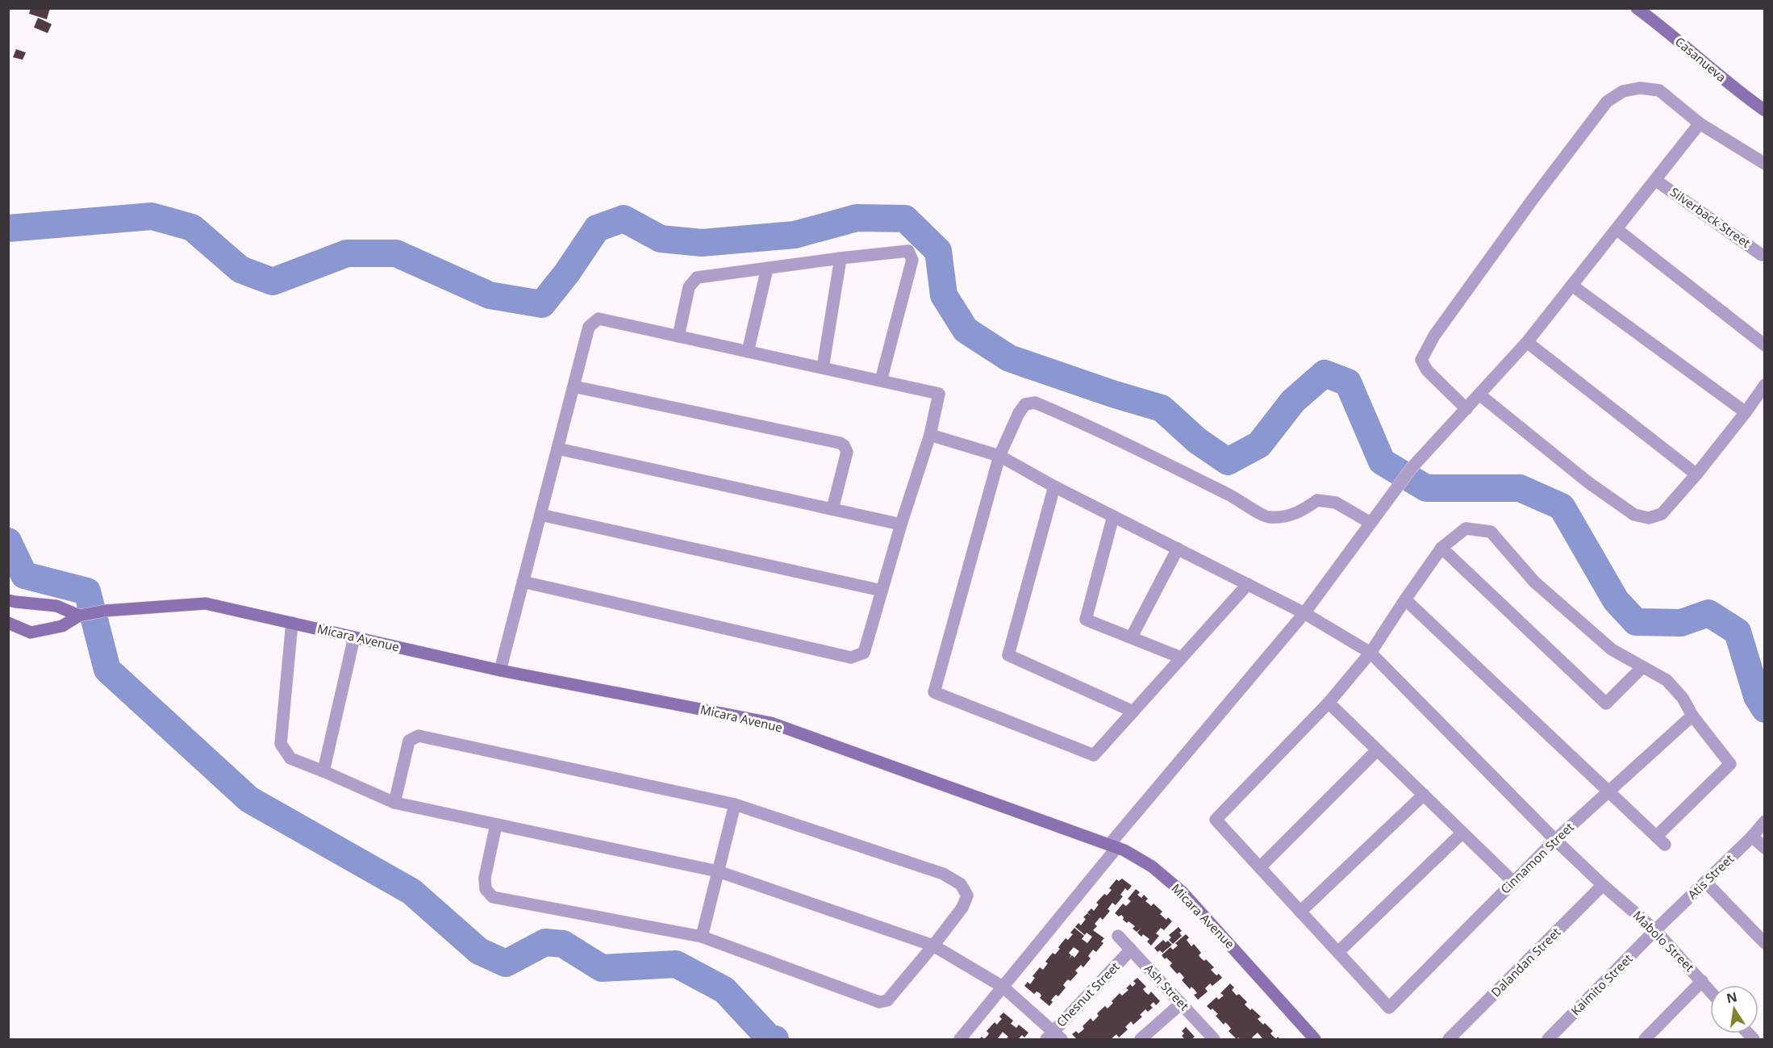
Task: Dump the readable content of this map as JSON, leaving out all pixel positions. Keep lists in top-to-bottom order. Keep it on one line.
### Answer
{"streets":{"street":["Casanueva","Silverback Street","Micara Avenue","Cinnamon Street","Atis Street","Mabolo Street","Dalandan Street","Kaimito Street","Ash Street","Chesnut Street"]},"crossings":[["Cinnamon Street","Mabolo Street"],["Atis Street","Mabolo Street"],["Atis Street","Kaimito Street"],["Mabolo Street","Dalandan Street"],["Mabolo Street","Kaimito Street"],["Ash Street","Chesnut Street"]],"north":"top"}
